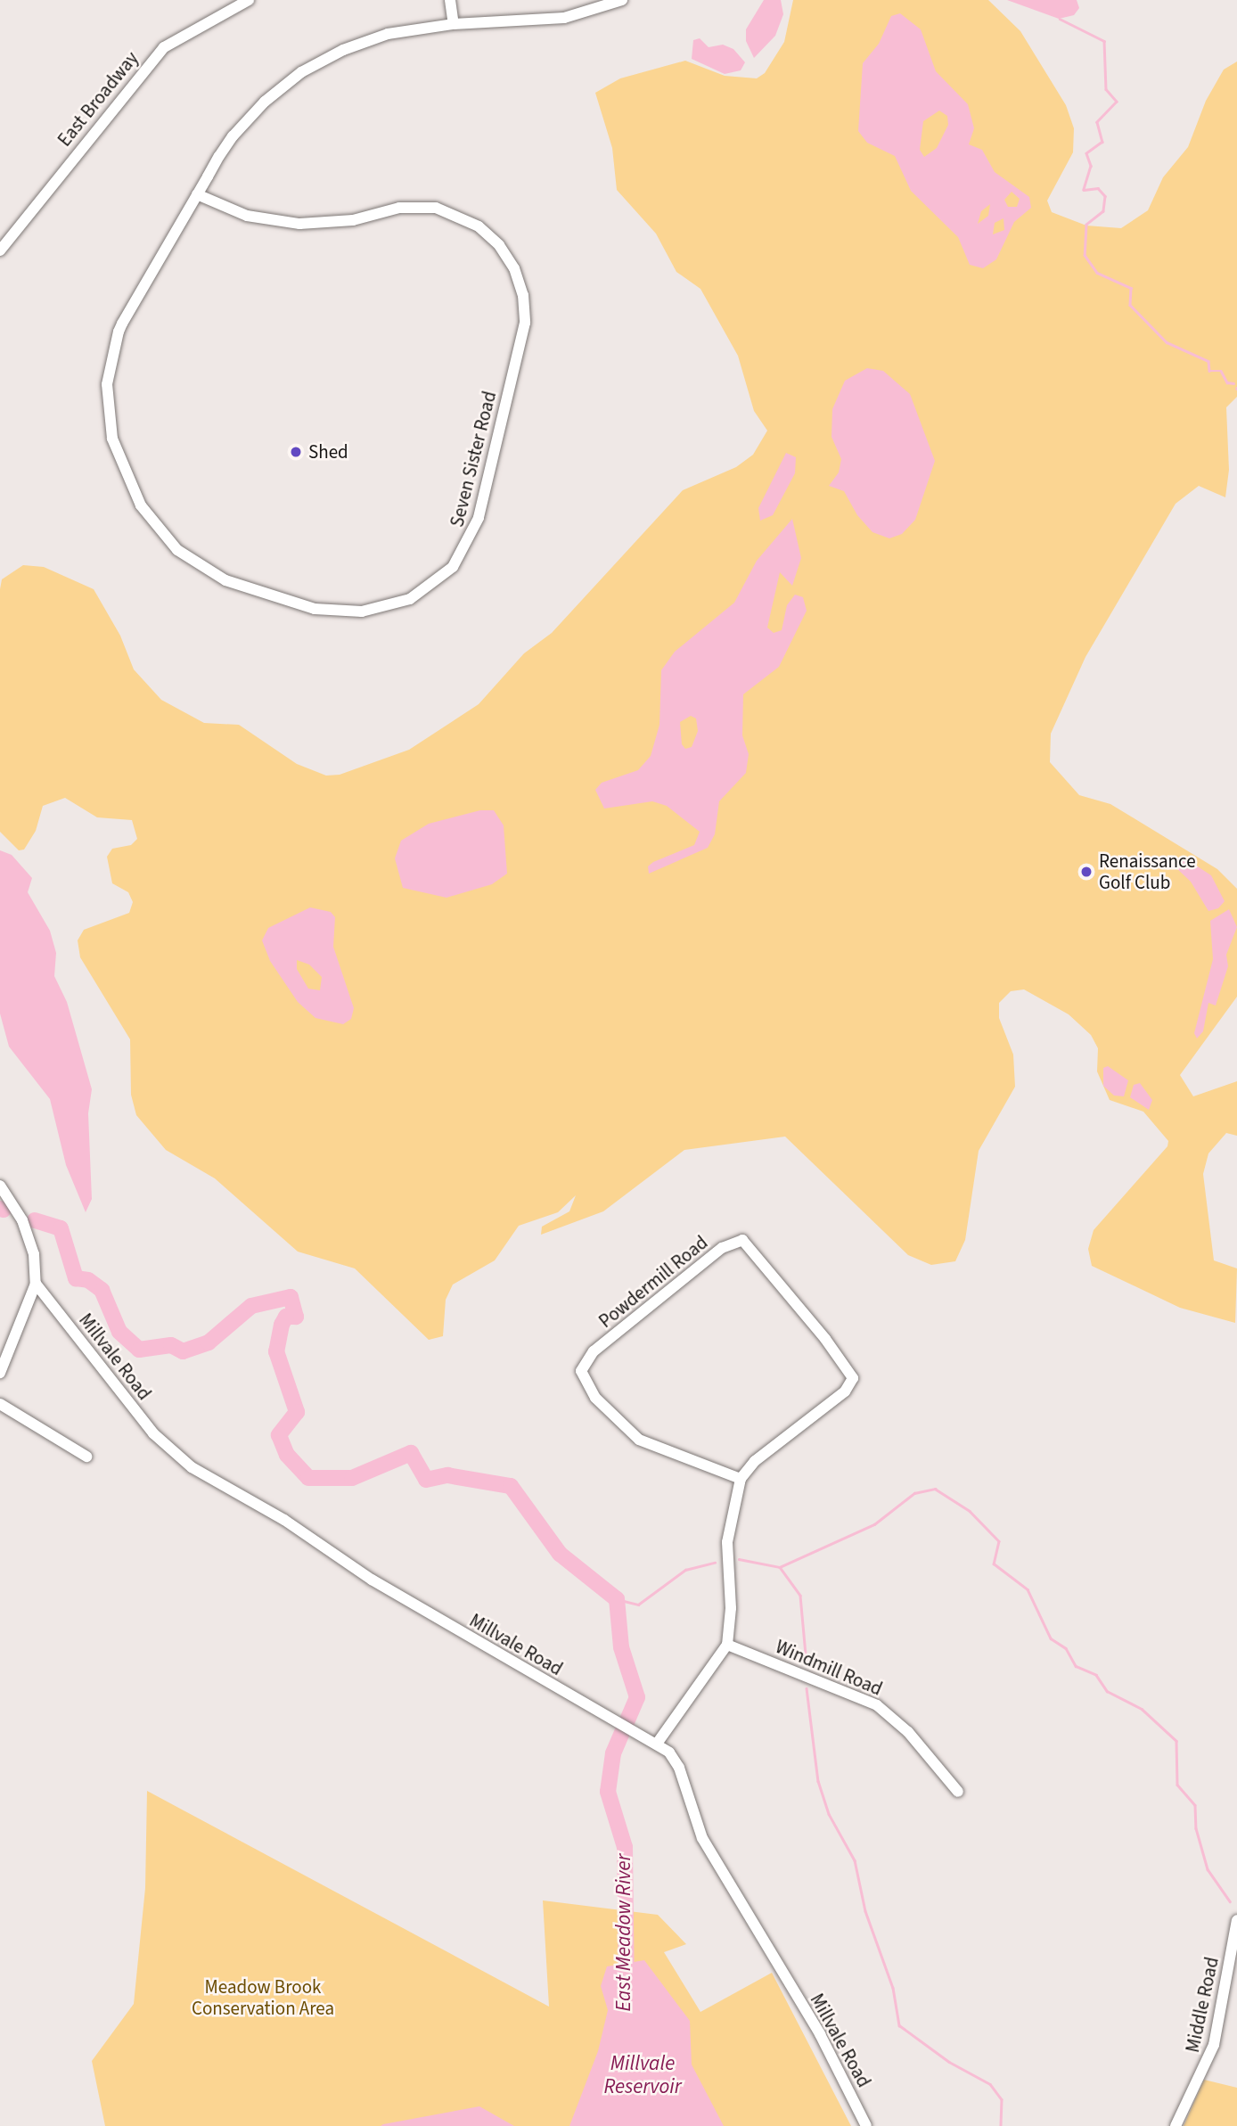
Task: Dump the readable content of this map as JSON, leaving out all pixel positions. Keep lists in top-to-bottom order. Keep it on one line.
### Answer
{"streets":{"street":["East Broadway","Seven Sister Road","Powdermill Road","Millvale Road","Windmill Road","Middle Road"]},"water":["East Meadow River","Millvale Reservoir"],"parks":["Meadow Brook Conservation Area"],"places":["Shed","Renaissance Golf Club"]}
